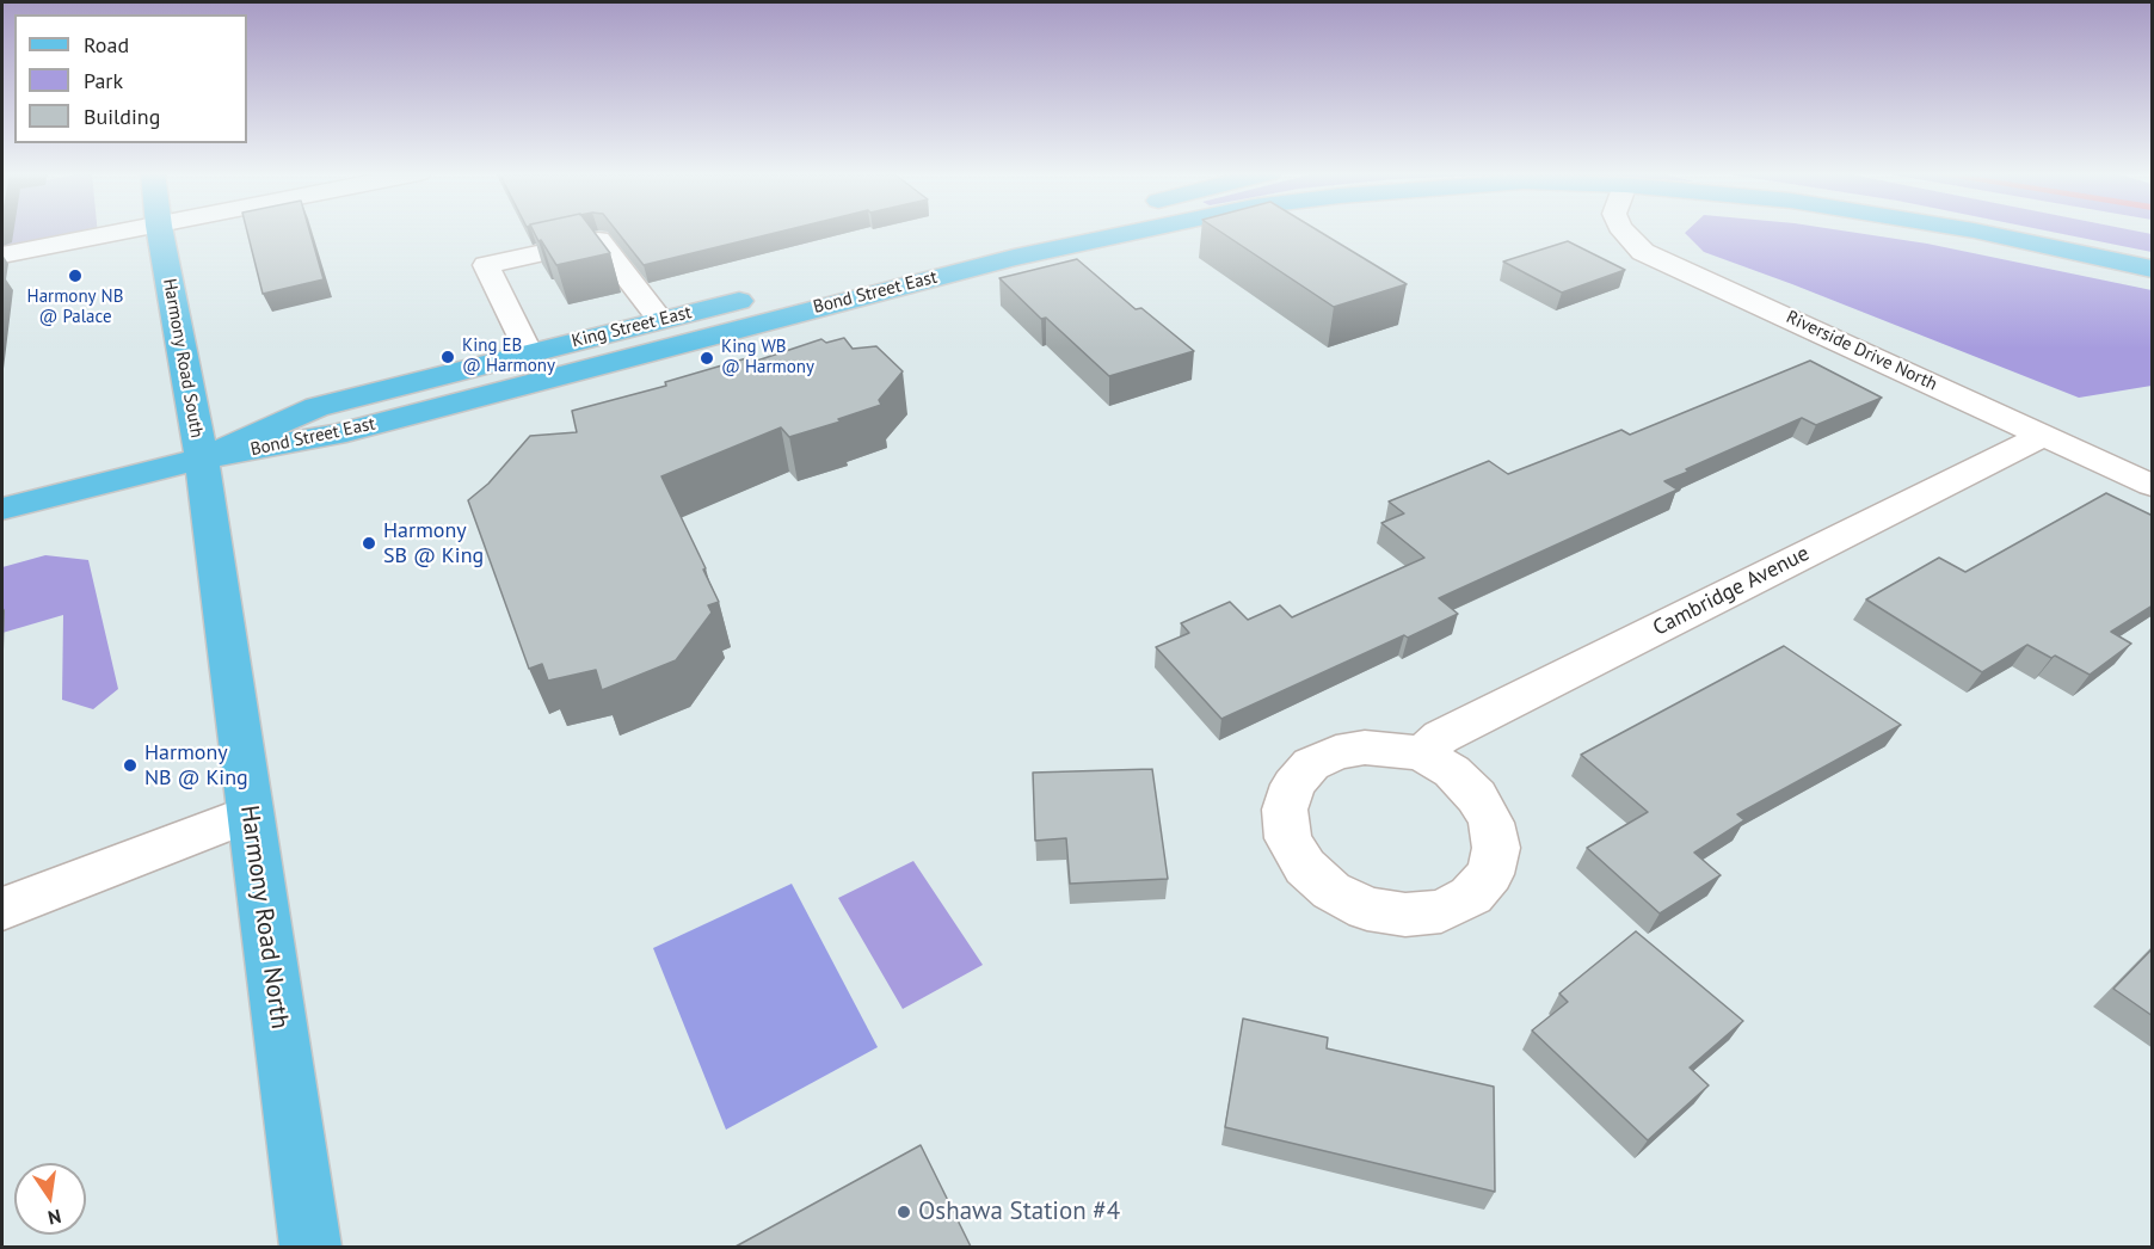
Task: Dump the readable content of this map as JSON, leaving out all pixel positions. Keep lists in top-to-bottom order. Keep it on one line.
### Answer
{"streets":{"main road":["Bond Street East","King Street East","Harmony Road South","Harmony Road North"],"street":["Riverside Drive North","Cambridge Avenue"]},"crossings":[["Bond Street East","King Street East"],["Bond Street East","Harmony Road South"],["Bond Street East","Harmony Road North"],["King Street East","Harmony Road South"],["King Street East","Harmony Road North"],["Riverside Drive North","Cambridge Avenue"],["Harmony Road South","Harmony Road North"]],"places":["Harmony NB @ Palace","King EB @ Harmony","King WB @ Harmony","Harmony SB @ King","Harmony NB @ King","Oshawa Station #4"],"legend":["Road","Park","Building"],"north":"bottom"}
